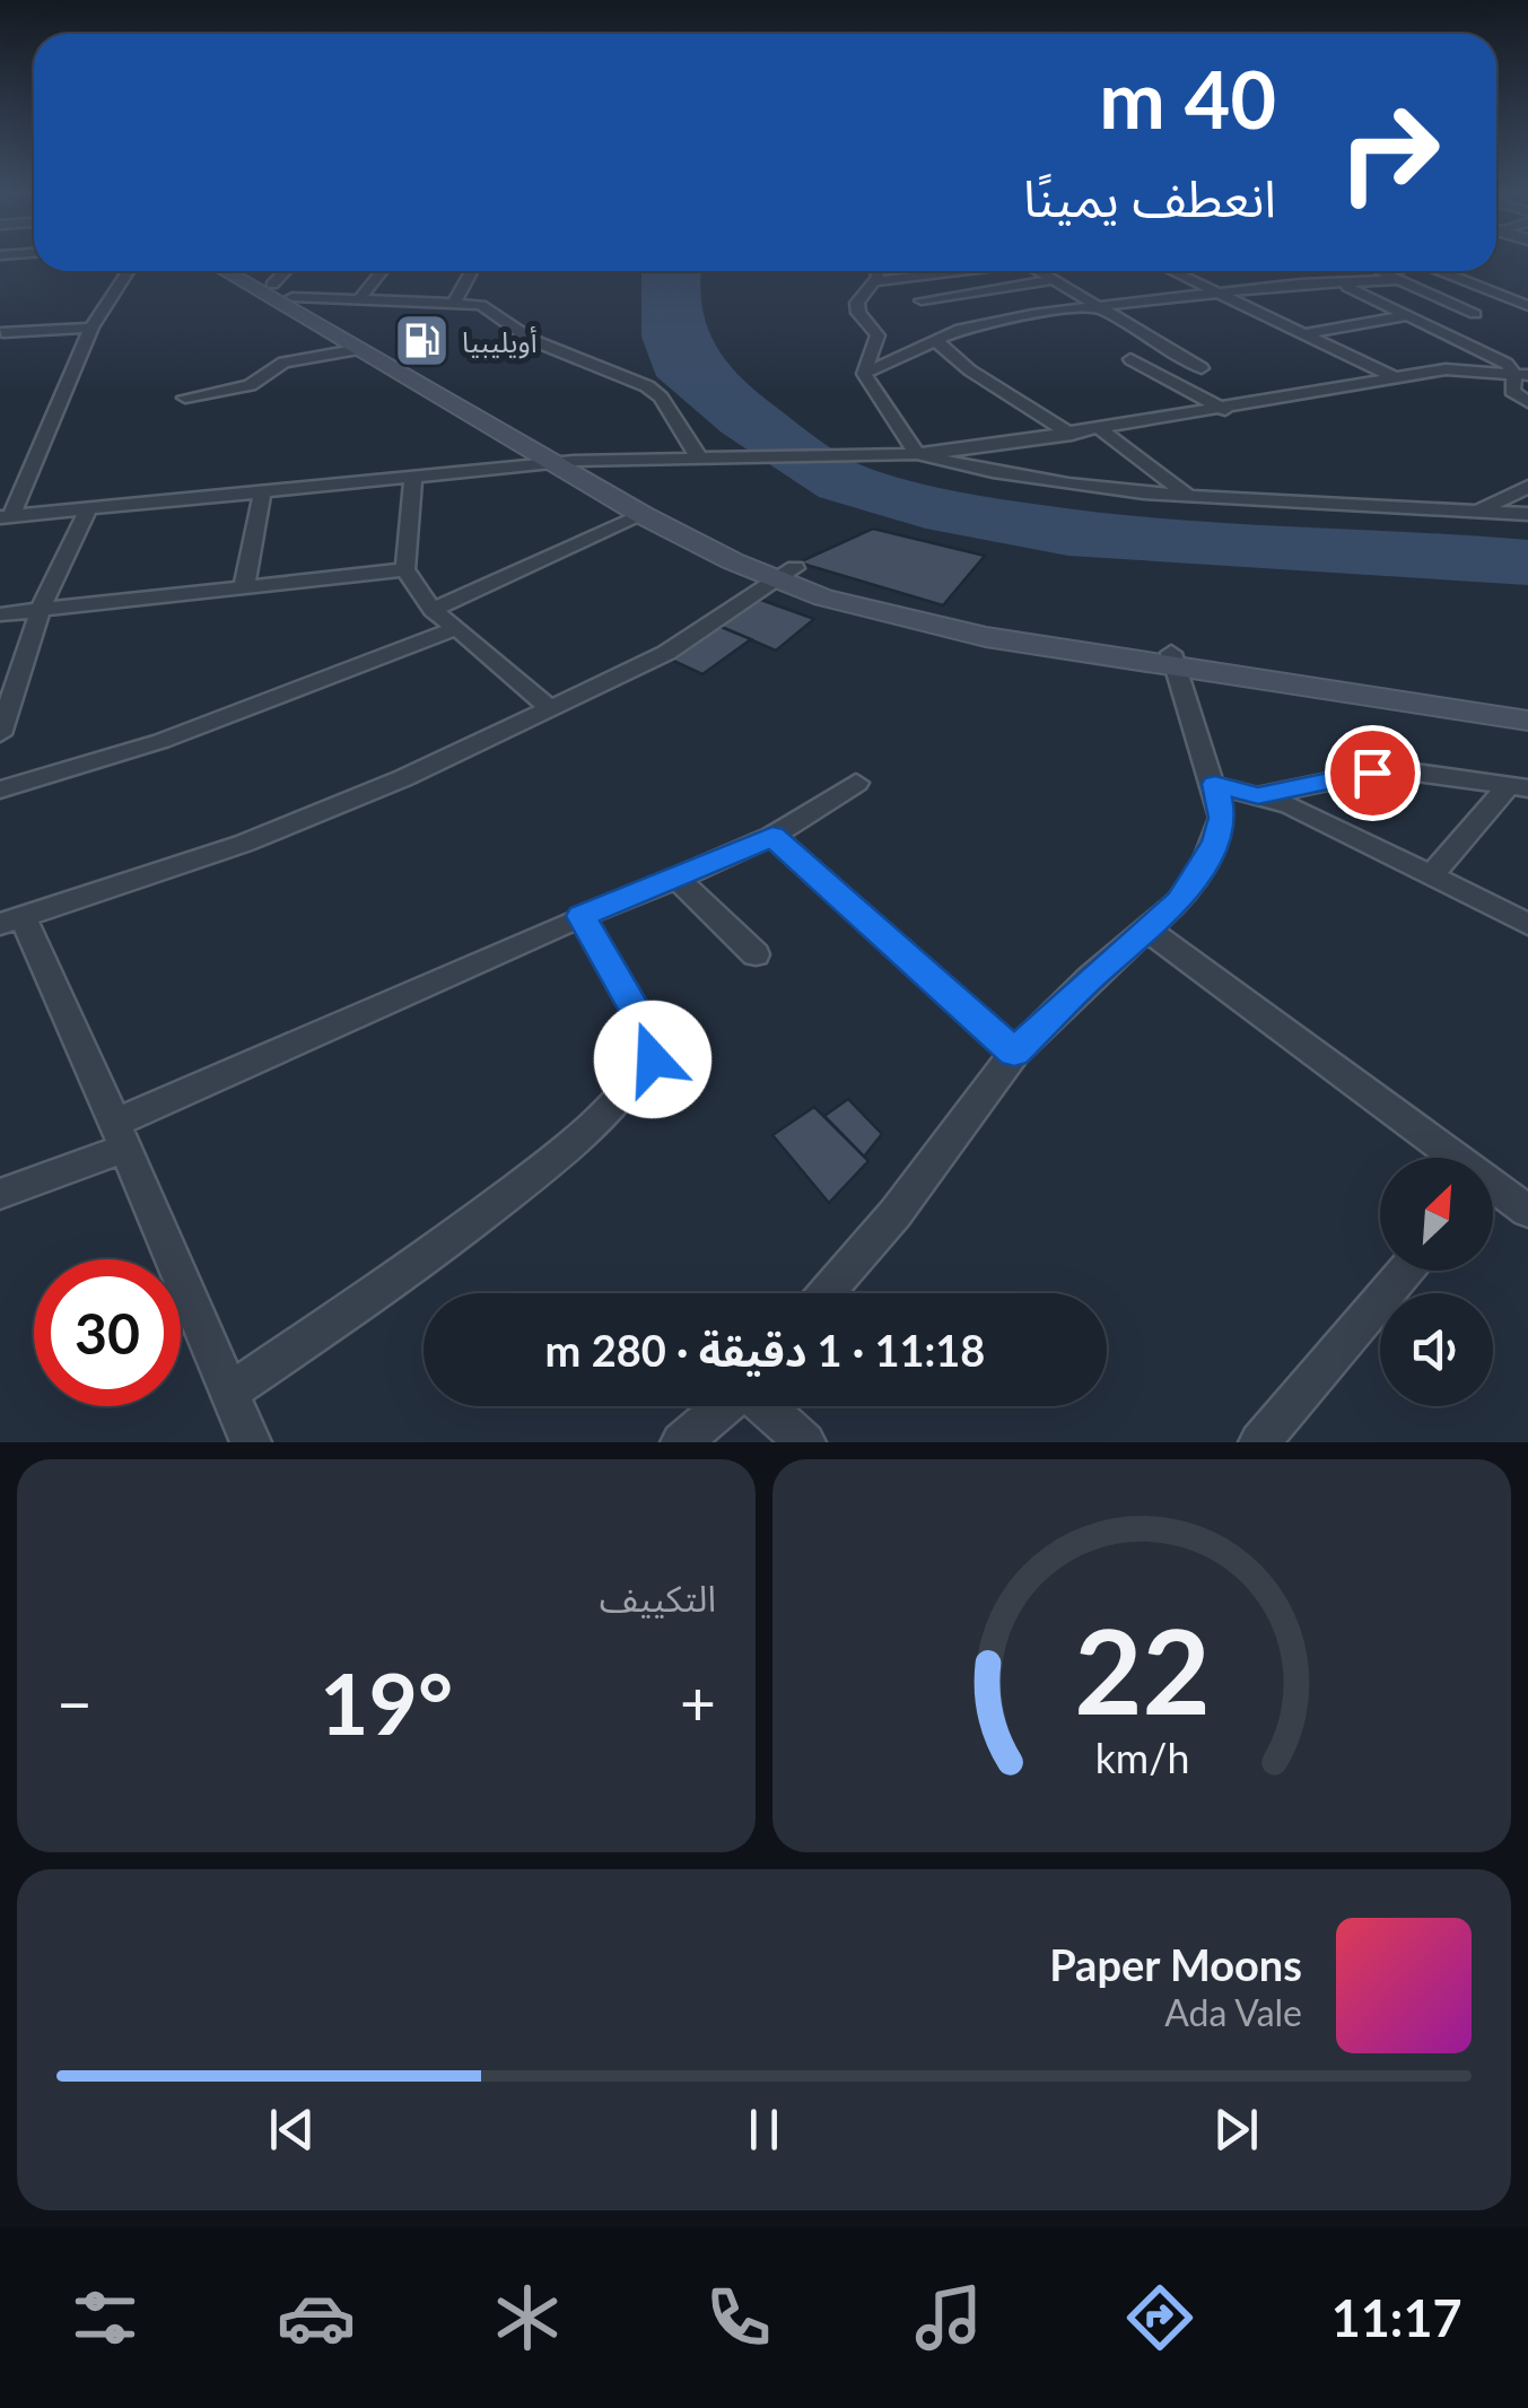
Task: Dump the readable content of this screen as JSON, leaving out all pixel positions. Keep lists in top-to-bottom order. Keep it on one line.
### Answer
{"places":{"fuel station":["أويليبيا"]},"north":"top right","page":{"turn":["40 m","انعطف يمينًا"],"limit":"30","trip":"11:18 · 1 دقيقة · 280 m","tile":"التكييف","heat":["−","19°","+"],"song":["Paper Moons","Ada Vale"],"tabs":"11:17","gauge":["22","km/h"]}}
